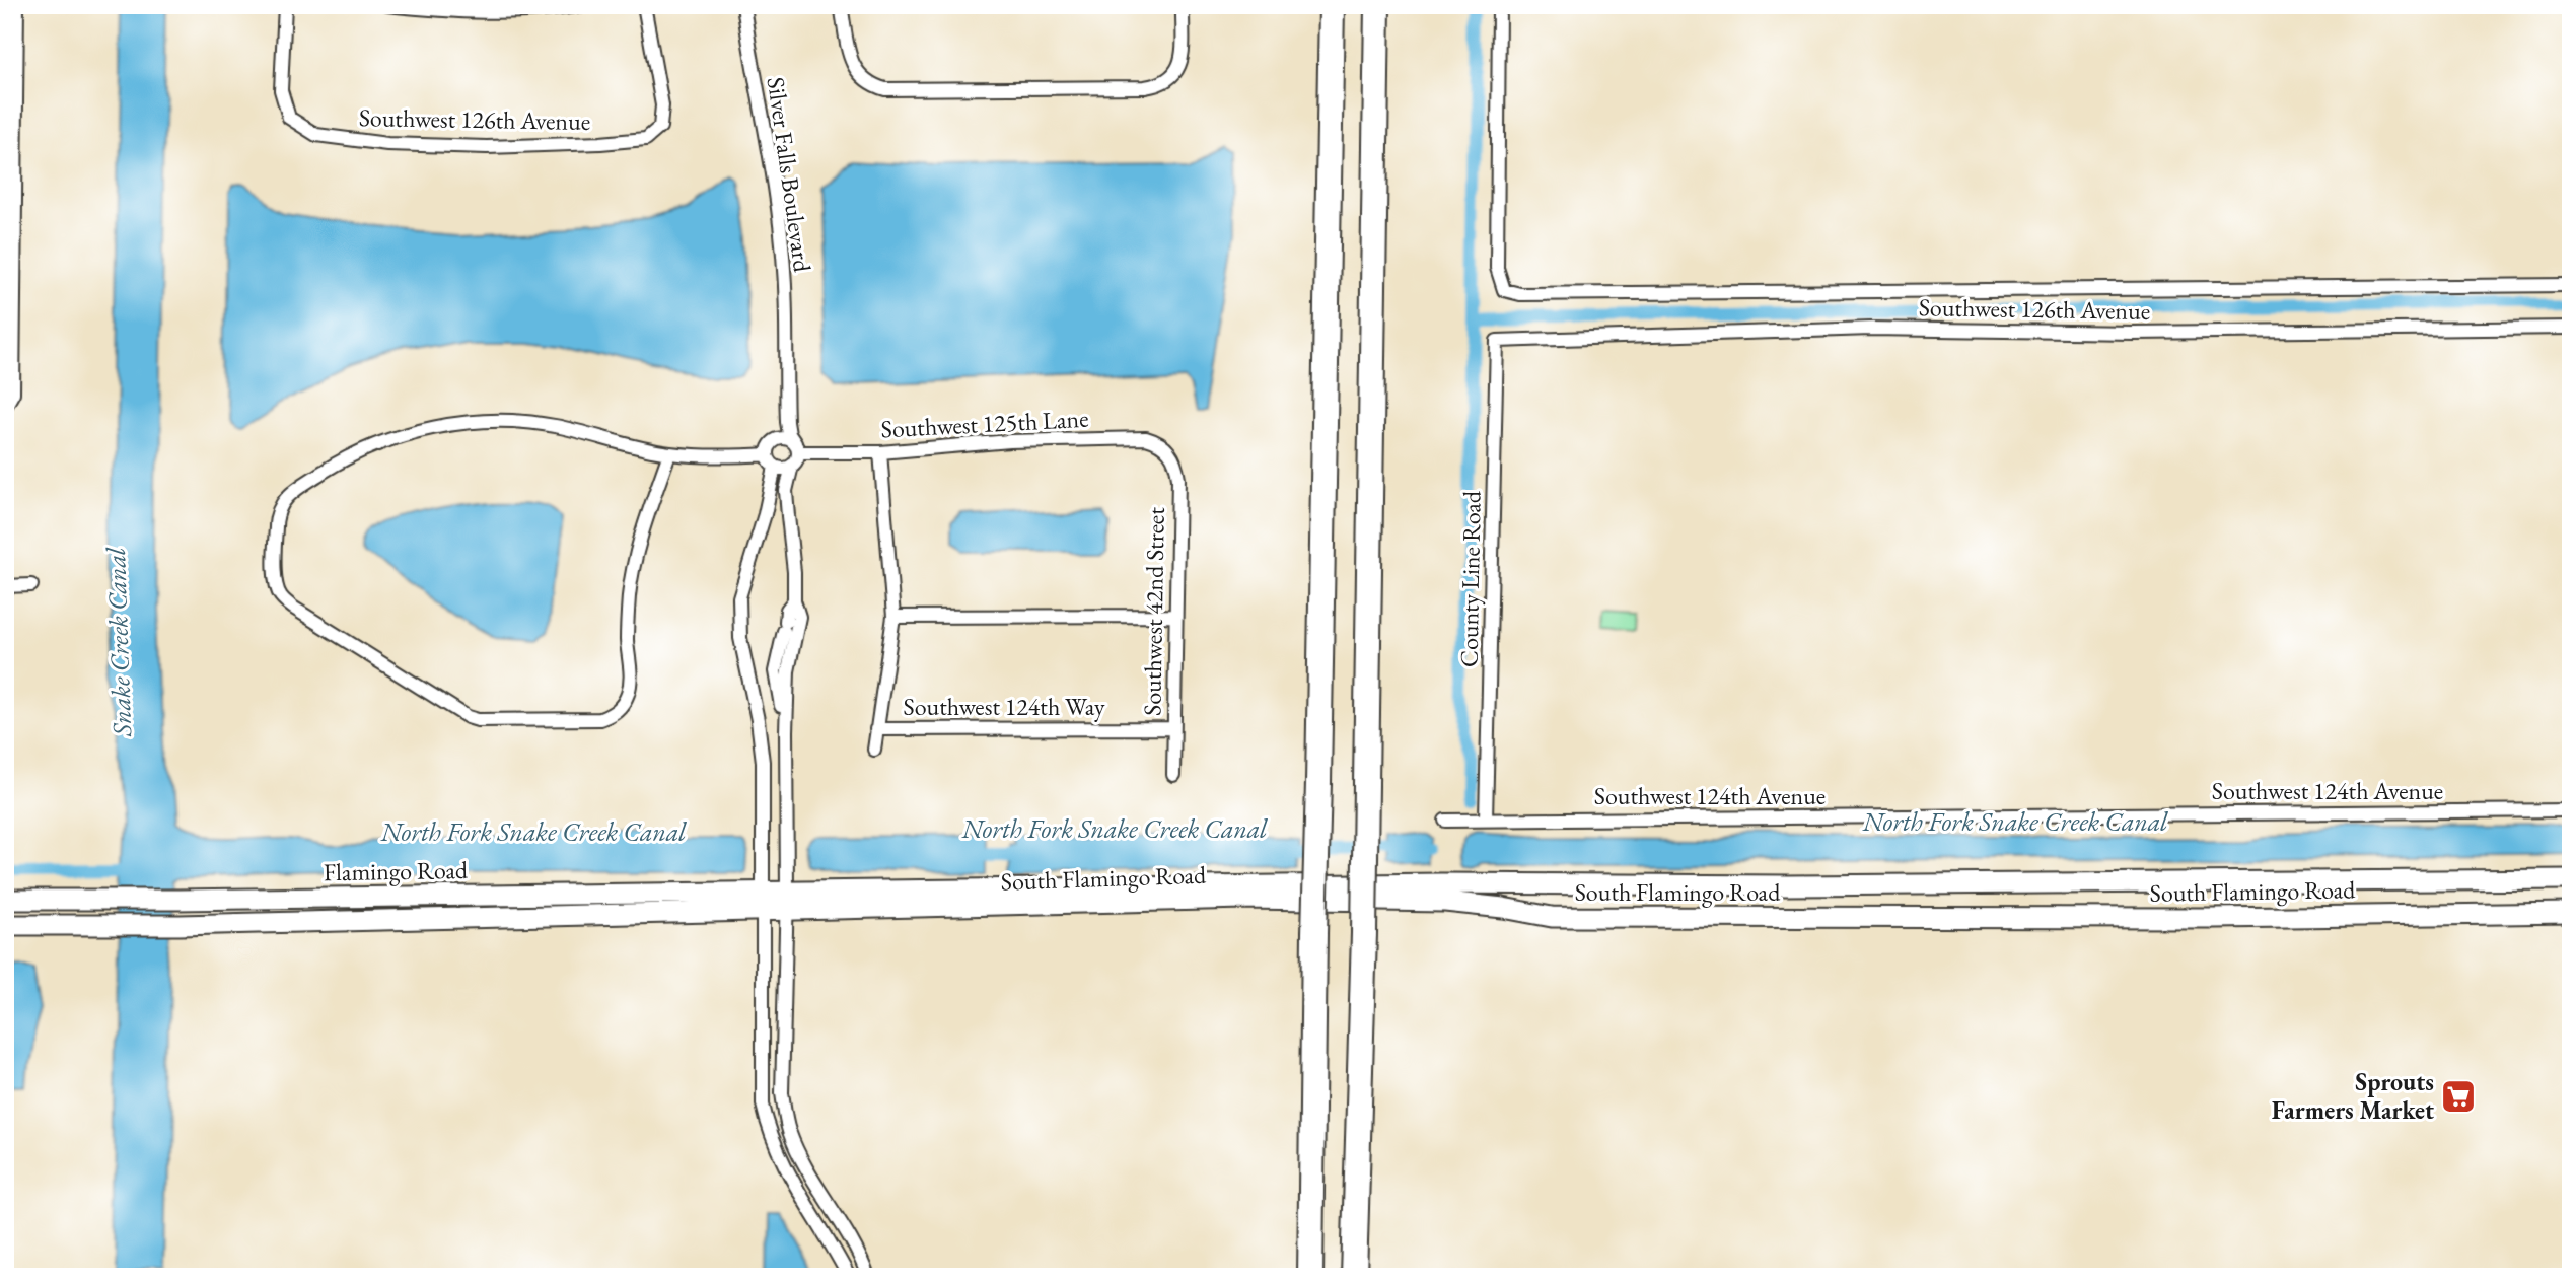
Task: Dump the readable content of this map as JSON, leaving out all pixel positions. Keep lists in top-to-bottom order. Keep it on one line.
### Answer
{"streets":{"main road":["Flamingo Road","South Flamingo Road"],"street":["Southwest 126th Avenue","Silver Falls Boulevard","Southwest 125th Lane","County Line Road","Southwest 42nd Street","Southwest 124th Way","Southwest 124th Avenue"]},"crossings":[["Southwest 126th Avenue","County Line Road"],["Silver Falls Boulevard","Southwest 125th Lane"],["Southwest 125th Lane","Southwest 42nd Street"],["County Line Road","Southwest 124th Avenue"],["Southwest 42nd Street","Southwest 124th Way"],["Flamingo Road","South Flamingo Road"]],"water":["Snake Creek Canal","North Fork Snake Creek Canal"],"places":{"supermarket":["Sprouts Farmers Market"]}}
